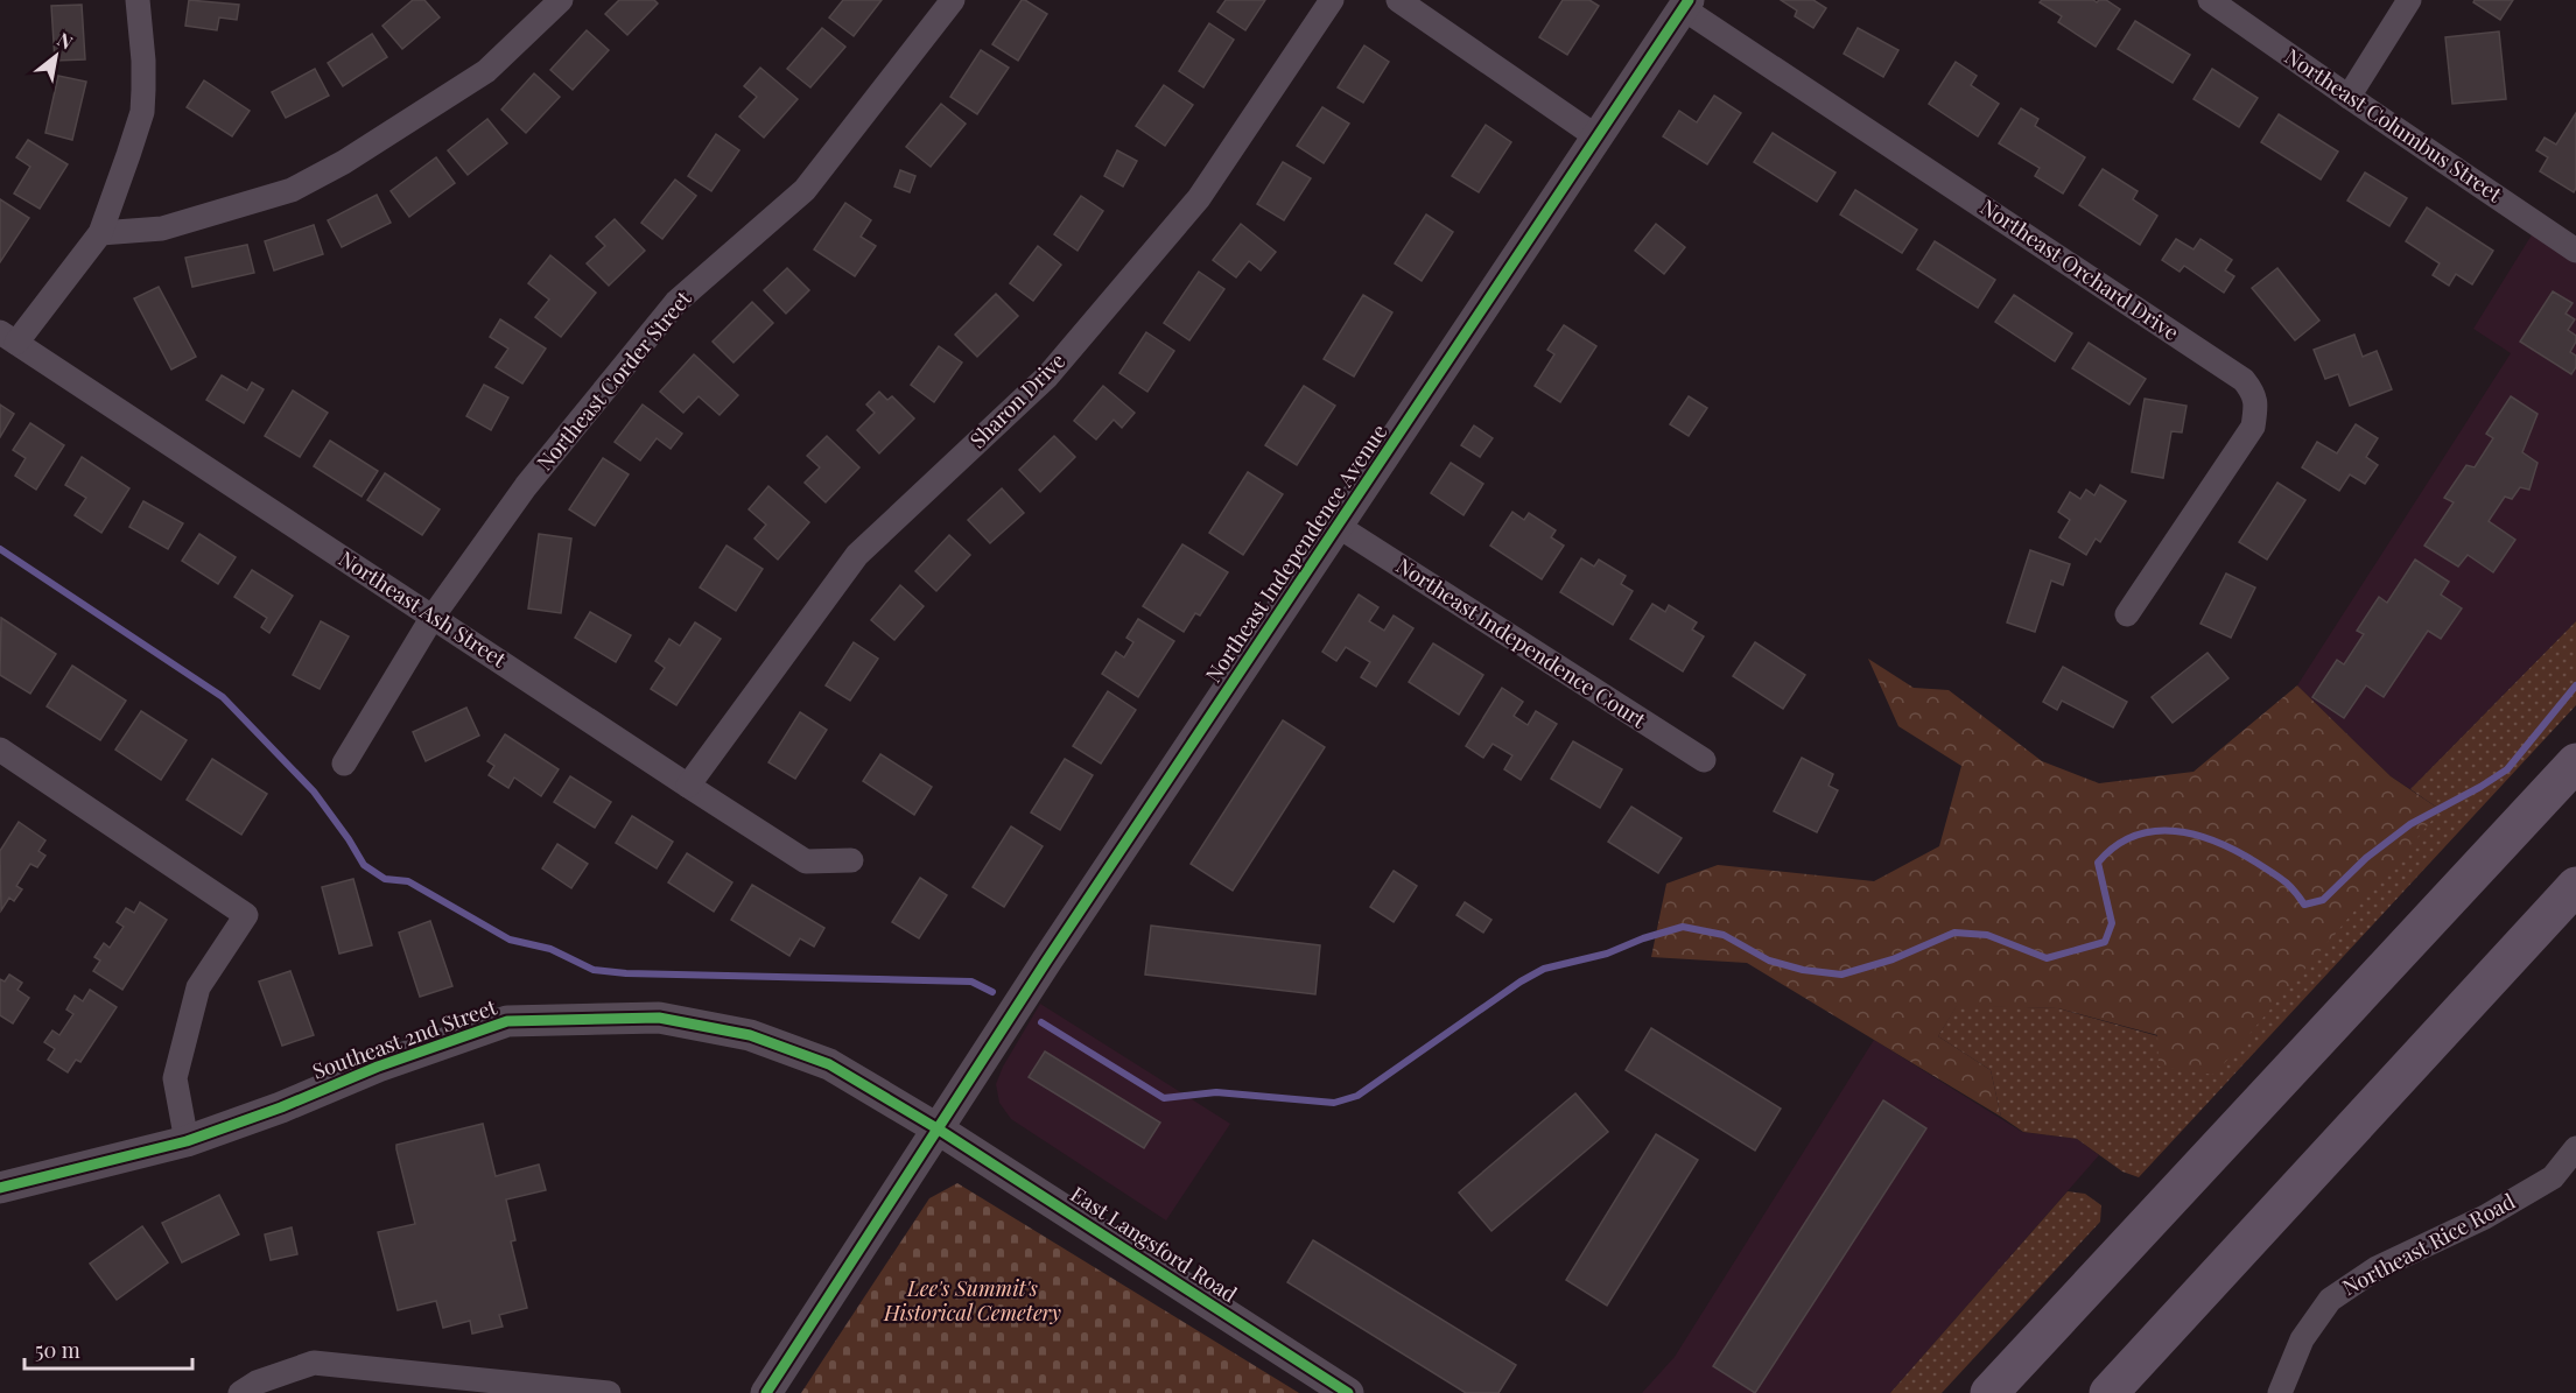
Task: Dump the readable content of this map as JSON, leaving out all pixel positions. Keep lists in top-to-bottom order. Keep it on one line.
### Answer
{"streets":{"street":["Northeast Columbus Street","Northeast Orchard Drive","Northeast Corder Street","Sharon Drive","Northeast Independence Avenue","Northeast Ash Street","Northeast Independence Court","Southeast 2nd Street","East Langsford Road","Northeast Rice Road"]},"crossings":[["Northeast Orchard Drive","Northeast Independence Avenue"],["Northeast Corder Street","Northeast Ash Street"],["Sharon Drive","Northeast Ash Street"],["Northeast Independence Avenue","Northeast Independence Court"],["Northeast Independence Avenue","Southeast 2nd Street"],["Northeast Independence Avenue","East Langsford Road"],["Southeast 2nd Street","East Langsford Road"]],"parks":["Lee's Summit's Historical Cemetery"],"scale_bar":"50 m","north":"top right"}
